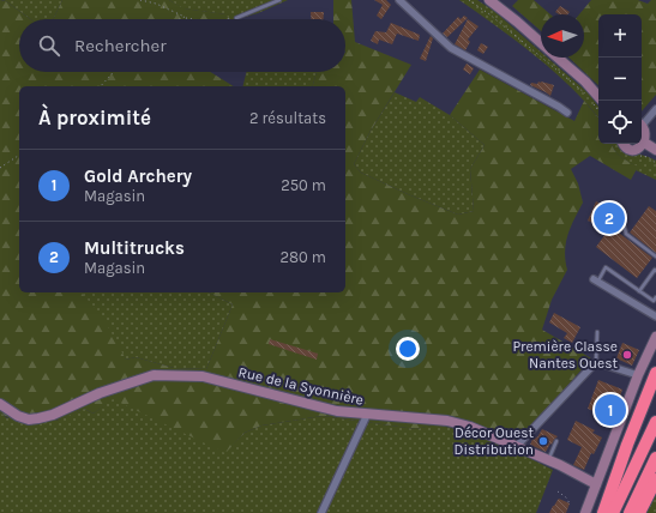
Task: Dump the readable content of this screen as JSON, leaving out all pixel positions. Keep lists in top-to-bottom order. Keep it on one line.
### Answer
{"streets":{"street":["Rue de la Syonnière"]},"places":["Première Classe Nantes Ouest","Décor Ouest Distribution"],"north":"left","page":{"map_buttons":["+","−"],"search":"Rechercher","heading":["À proximité","2 résultats"],"list":[{"mark":"1","name":"Gold Archery","note":"Magasin","value":"250 m"},{"mark":"2","name":"Multitrucks","note":"Magasin","value":"280 m"}],"pins":["2","1"]}}
